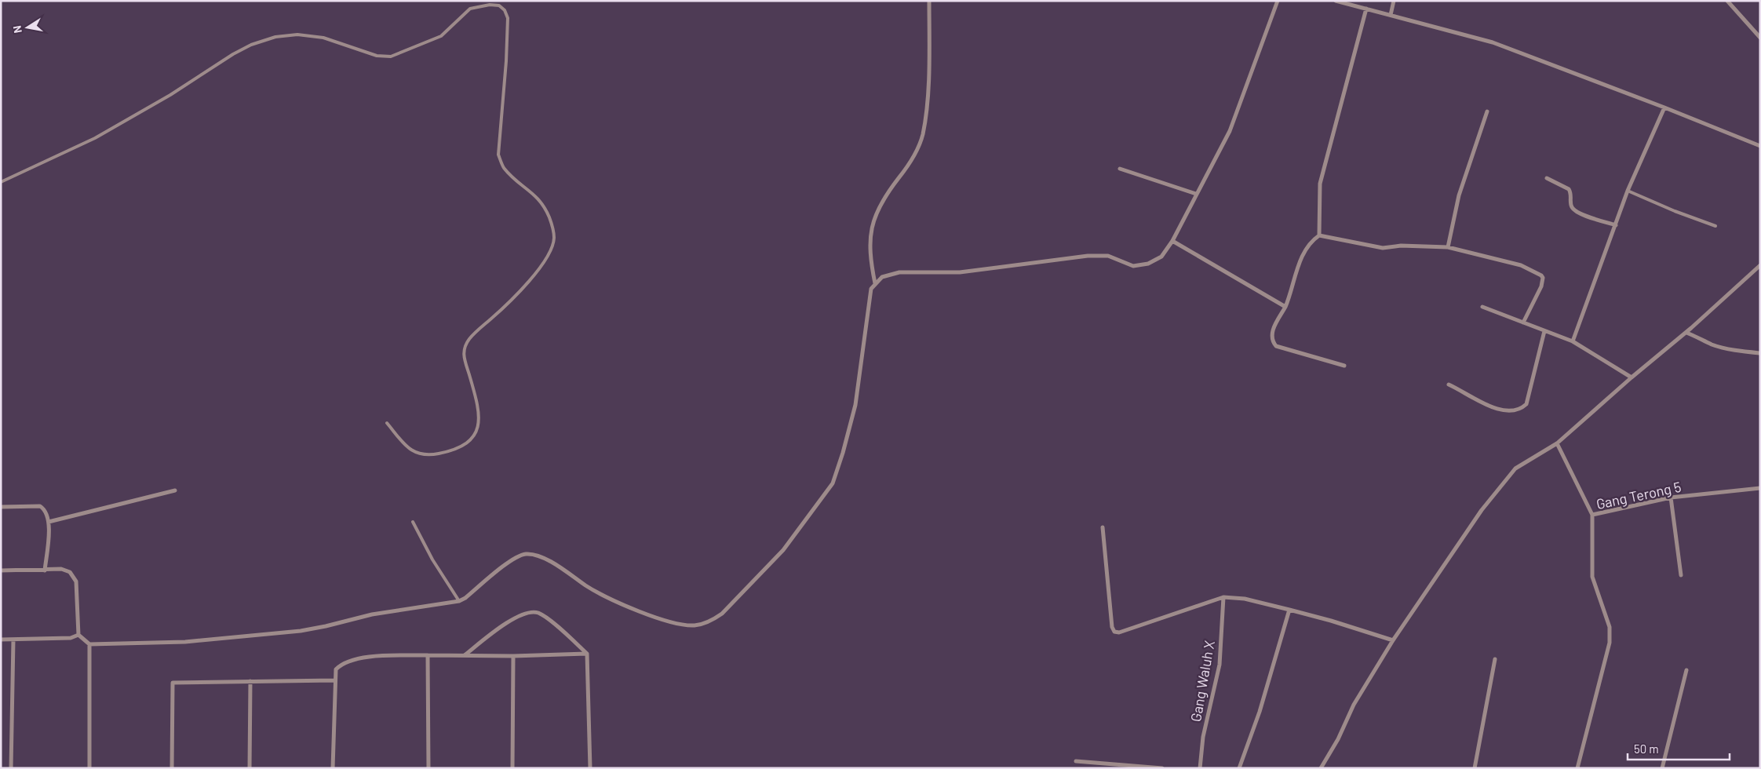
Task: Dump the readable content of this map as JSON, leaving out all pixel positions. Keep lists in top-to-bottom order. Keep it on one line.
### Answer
{"streets":{"street":["Gang Terong 5","Gang Waluh X"]},"scale_bar":"50 m","north":"left"}
